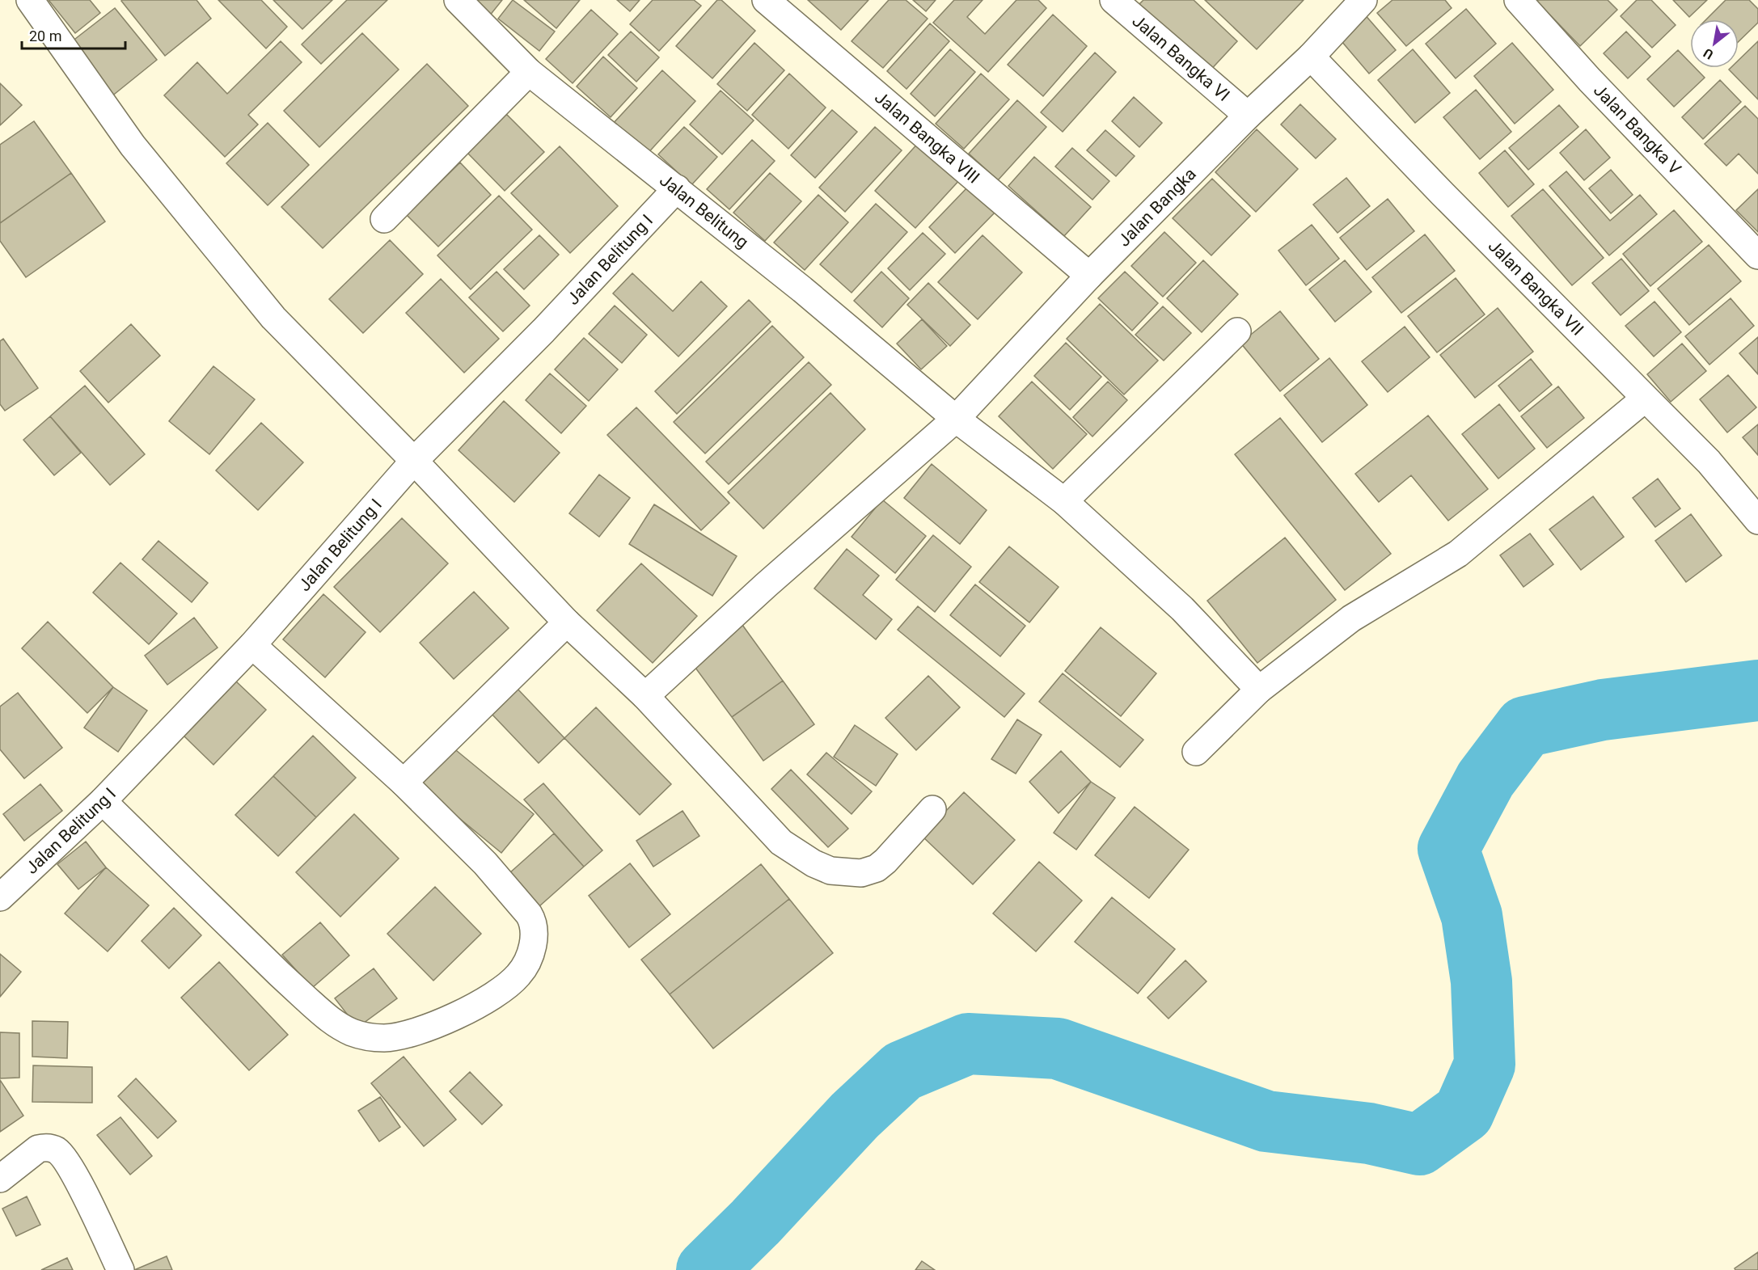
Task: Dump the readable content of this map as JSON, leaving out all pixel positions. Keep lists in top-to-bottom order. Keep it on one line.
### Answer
{"streets":{"street":["Jalan Bangka VI","Jalan Bangka V","Jalan Bangka VIII","Jalan Bangka","Jalan Belitung","Jalan Belitung I","Jalan Bangka VII"]},"crossings":[["Jalan Bangka VI","Jalan Bangka"],["Jalan Bangka VIII","Jalan Bangka"],["Jalan Bangka","Jalan Belitung"],["Jalan Bangka","Jalan Bangka VII"],["Jalan Belitung","Jalan Belitung I"]],"scale_bar":"20 m","north":"bottom left"}
